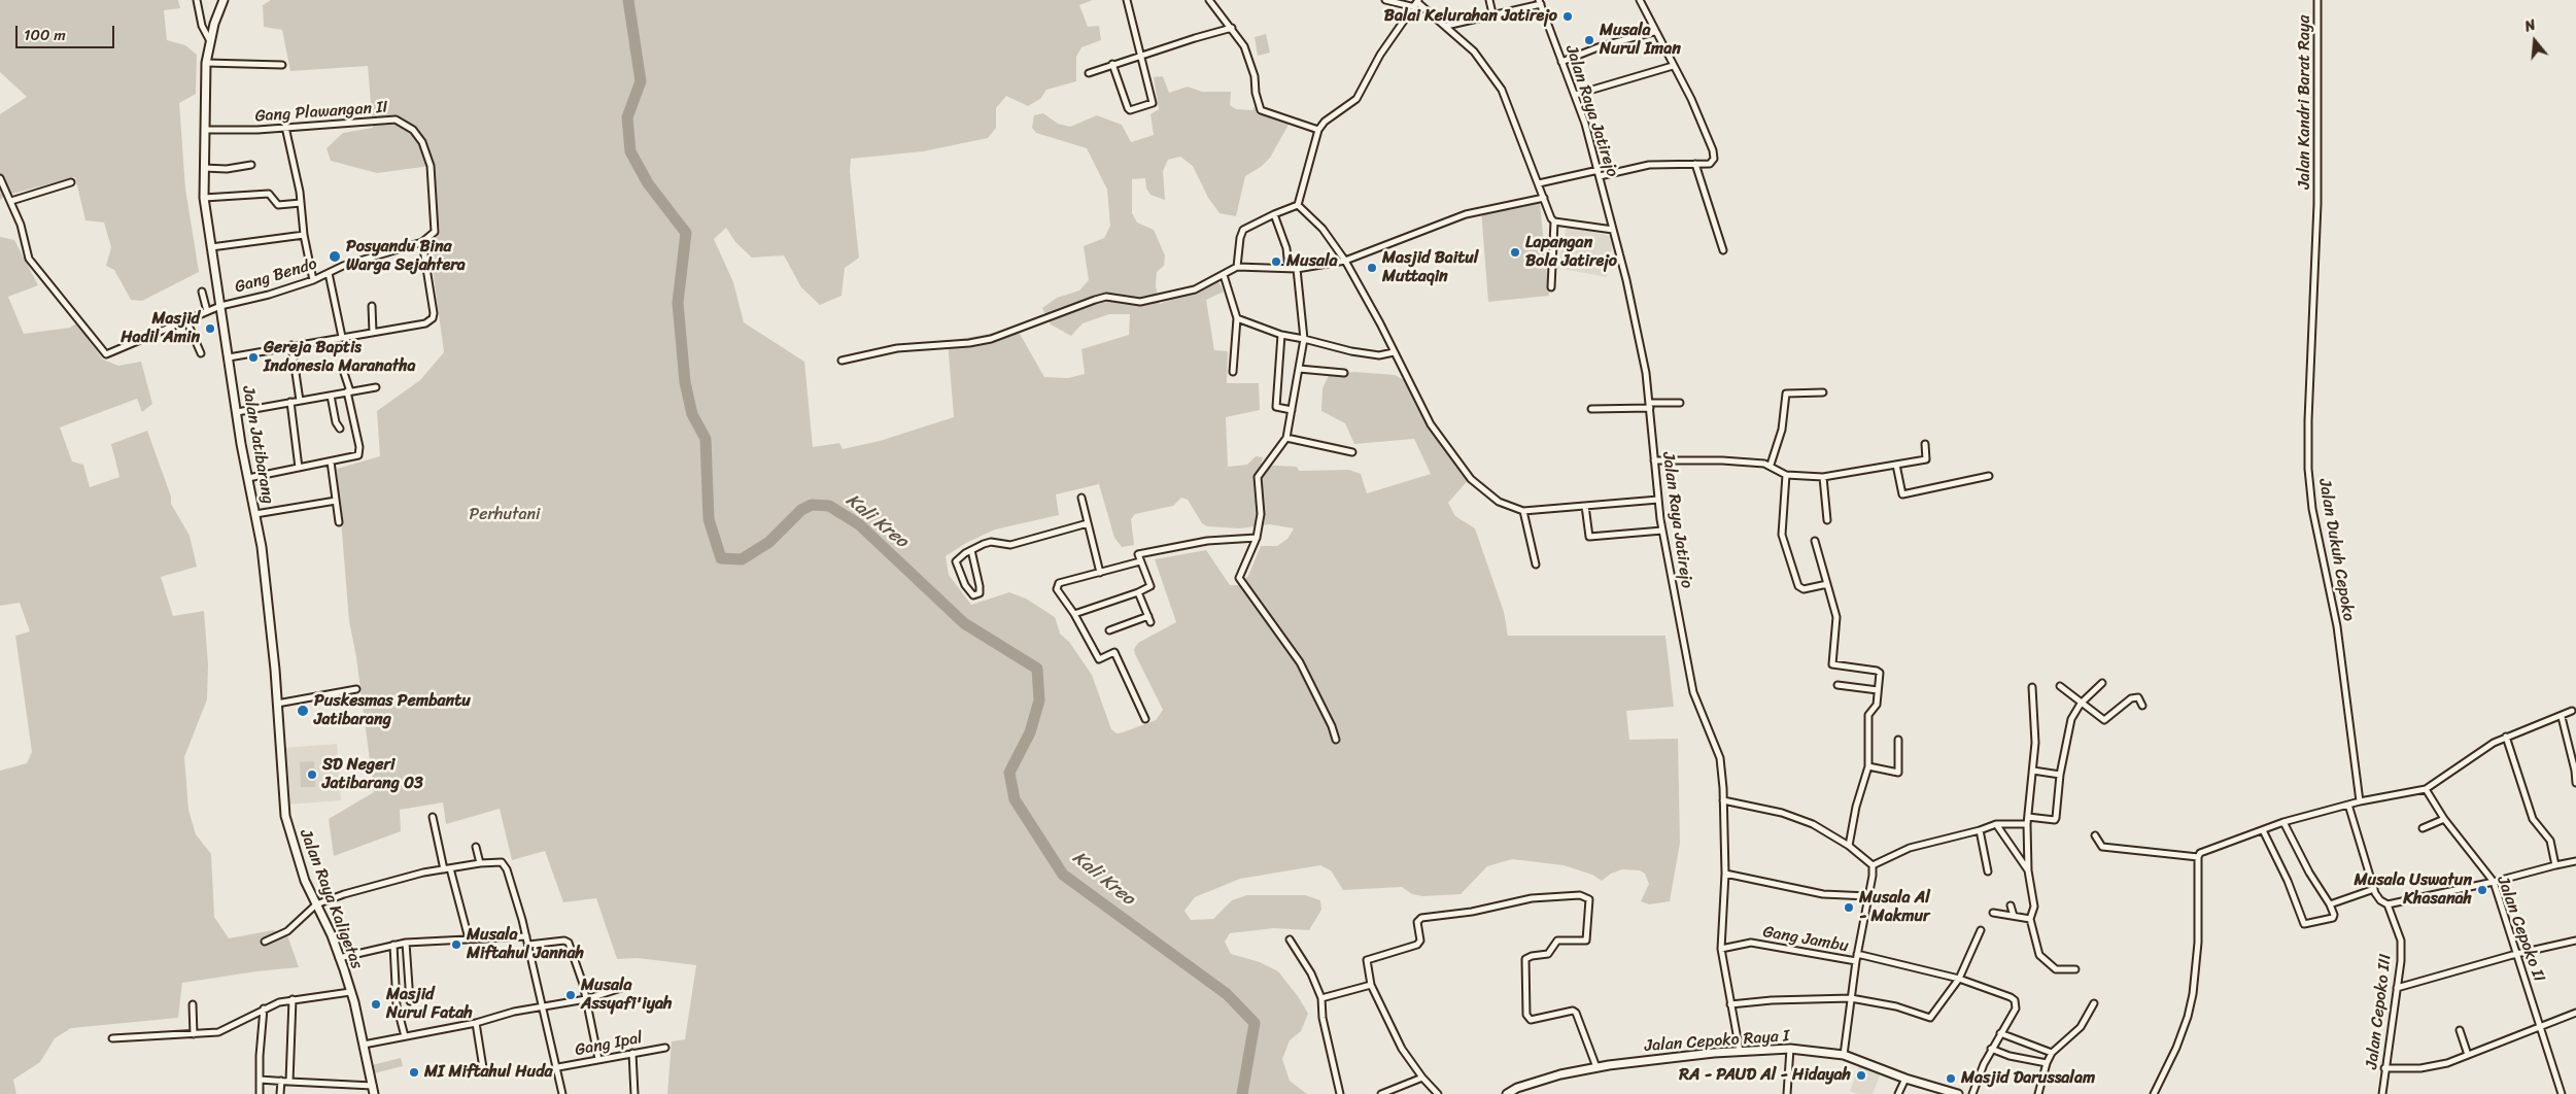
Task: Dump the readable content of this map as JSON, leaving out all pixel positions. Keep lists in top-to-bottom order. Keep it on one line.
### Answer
{"streets":{"main road":["Jalan Jatibarang","Jalan Raya Kaligetas","Jalan Cepoko Raya I"],"street":["Jalan Kandri Barat Raya","Jalan Raya Jatirejo","Gang Plawangan II","Gang Bendo","Jalan Dukuh Cepoko","Jalan Cepoko II","Gang Jambu","Jalan Cepoko III","Gang Ipal"]},"crossings":[["Jalan Kandri Barat Raya","Jalan Dukuh Cepoko"],["Jalan Raya Jatirejo","Gang Jambu"],["Jalan Raya Jatirejo","Jalan Cepoko Raya I"],["Gang Plawangan II","Gang Bendo"],["Gang Plawangan II","Jalan Jatibarang"],["Gang Bendo","Jalan Jatibarang"],["Jalan Jatibarang","Jalan Raya Kaligetas"]],"water":["Kali Kreo"],"parks":["Perhutani"],"places":["Balai Kelurahan Jatirejo","Musala Nurul Iman","Lapangan Bola Jatirejo","Posyandu Bina Warga Sejahtera","Musala","Masjid Baitul Muttaqin","Masjid Hadil Amin","Gereja Baptis Indonesia Maranatha","Puskesmas Pembantu Jatibarang","SD Negeri Jatibarang 03","Musala Uswatun Khasanah","Musala Al - Makmur","Musala Miftahul Jannah","Musala Assyafi'iyah","Masjid Nurul Fatah","MI Miftahul Huda","RA - PAUD Al - Hidayah","Masjid Darussalam"],"scale_bar":"100 m","north":"top"}
